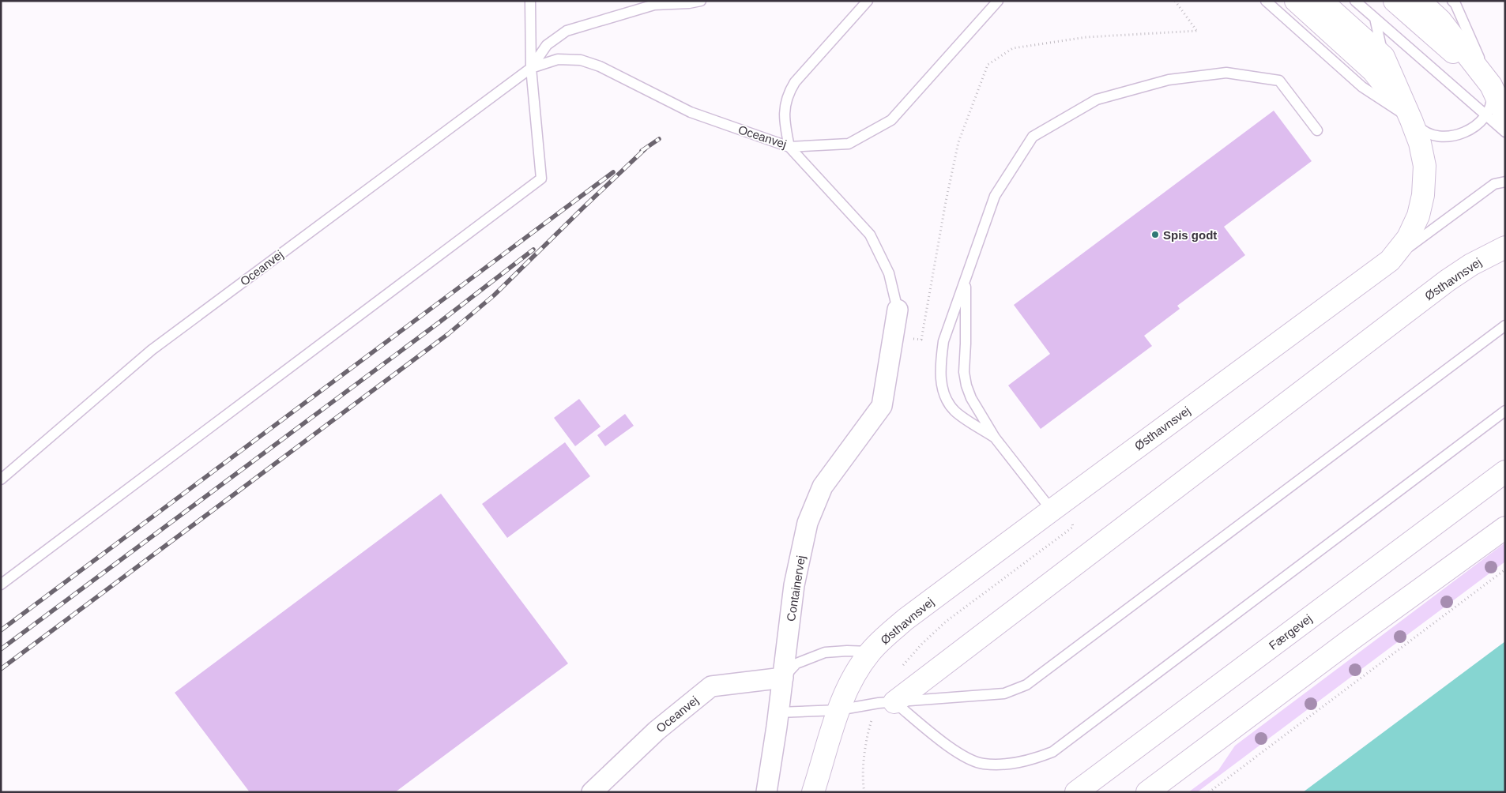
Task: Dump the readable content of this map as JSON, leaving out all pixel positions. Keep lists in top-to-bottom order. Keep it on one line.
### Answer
{"streets":{"street":["Oceanvej","Østhavnsvej","Containervej","Færgevej"]},"crossings":[["Oceanvej","Containervej"]],"places":["Spis godt"]}
